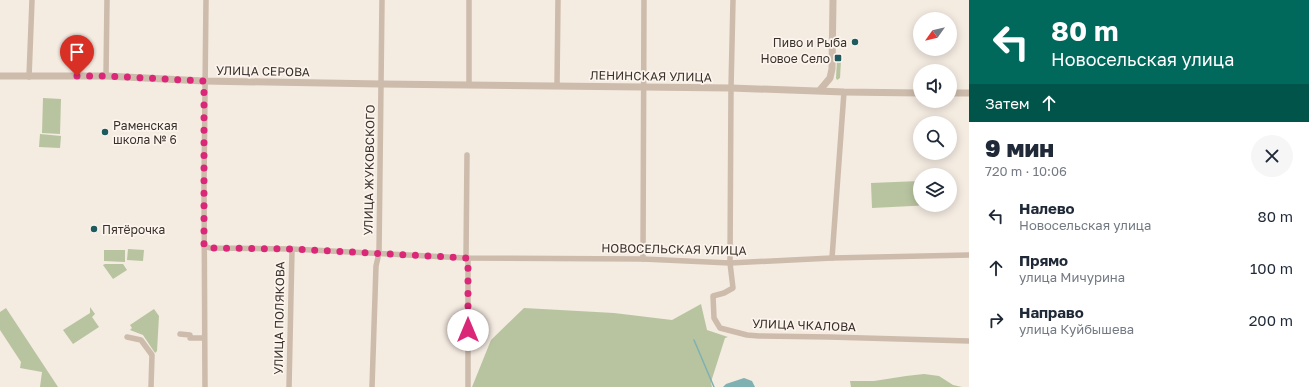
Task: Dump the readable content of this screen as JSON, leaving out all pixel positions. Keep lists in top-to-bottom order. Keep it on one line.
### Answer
{"streets":{"street":["УЛИЦА СЕРОВА","ЛЕНИНСКАЯ УЛИЦА","УЛИЦА ЖУКОВСКОГО","НОВОСЕЛЬСКАЯ УЛИЦА","УЛИЦА ПОЛЯКОВА","УЛИЦА ЧКАЛОВА"]},"crossings":[["УЛИЦА СЕРОВА","ЛЕНИНСКАЯ УЛИЦА"],["УЛИЦА СЕРОВА","УЛИЦА ЖУКОВСКОГО"],["ЛЕНИНСКАЯ УЛИЦА","УЛИЦА ЖУКОВСКОГО"],["УЛИЦА ЖУКОВСКОГО","НОВОСЕЛЬСКАЯ УЛИЦА"],["НОВОСЕЛЬСКАЯ УЛИЦА","УЛИЦА ПОЛЯКОВА"],["НОВОСЕЛЬСКАЯ УЛИЦА","УЛИЦА ЧКАЛОВА"]],"places":{"other":["Пиво и Рыба","Раменская школа № 6","Пятёрочка"],"transit":["Новое Село"]},"north":"bottom left","page":{"turn":["80 m","Новосельская улица"],"then":"Затем","heading":["9 мин","720 m · 10:06"],"list":[{"name":"Налево","note":"Новосельская улица","value":"80 m"},{"name":"Прямо","note":"улица Мичурина","value":"100 m"},{"name":"Направо","note":"улица Куйбышева","value":"200 m"}]}}
